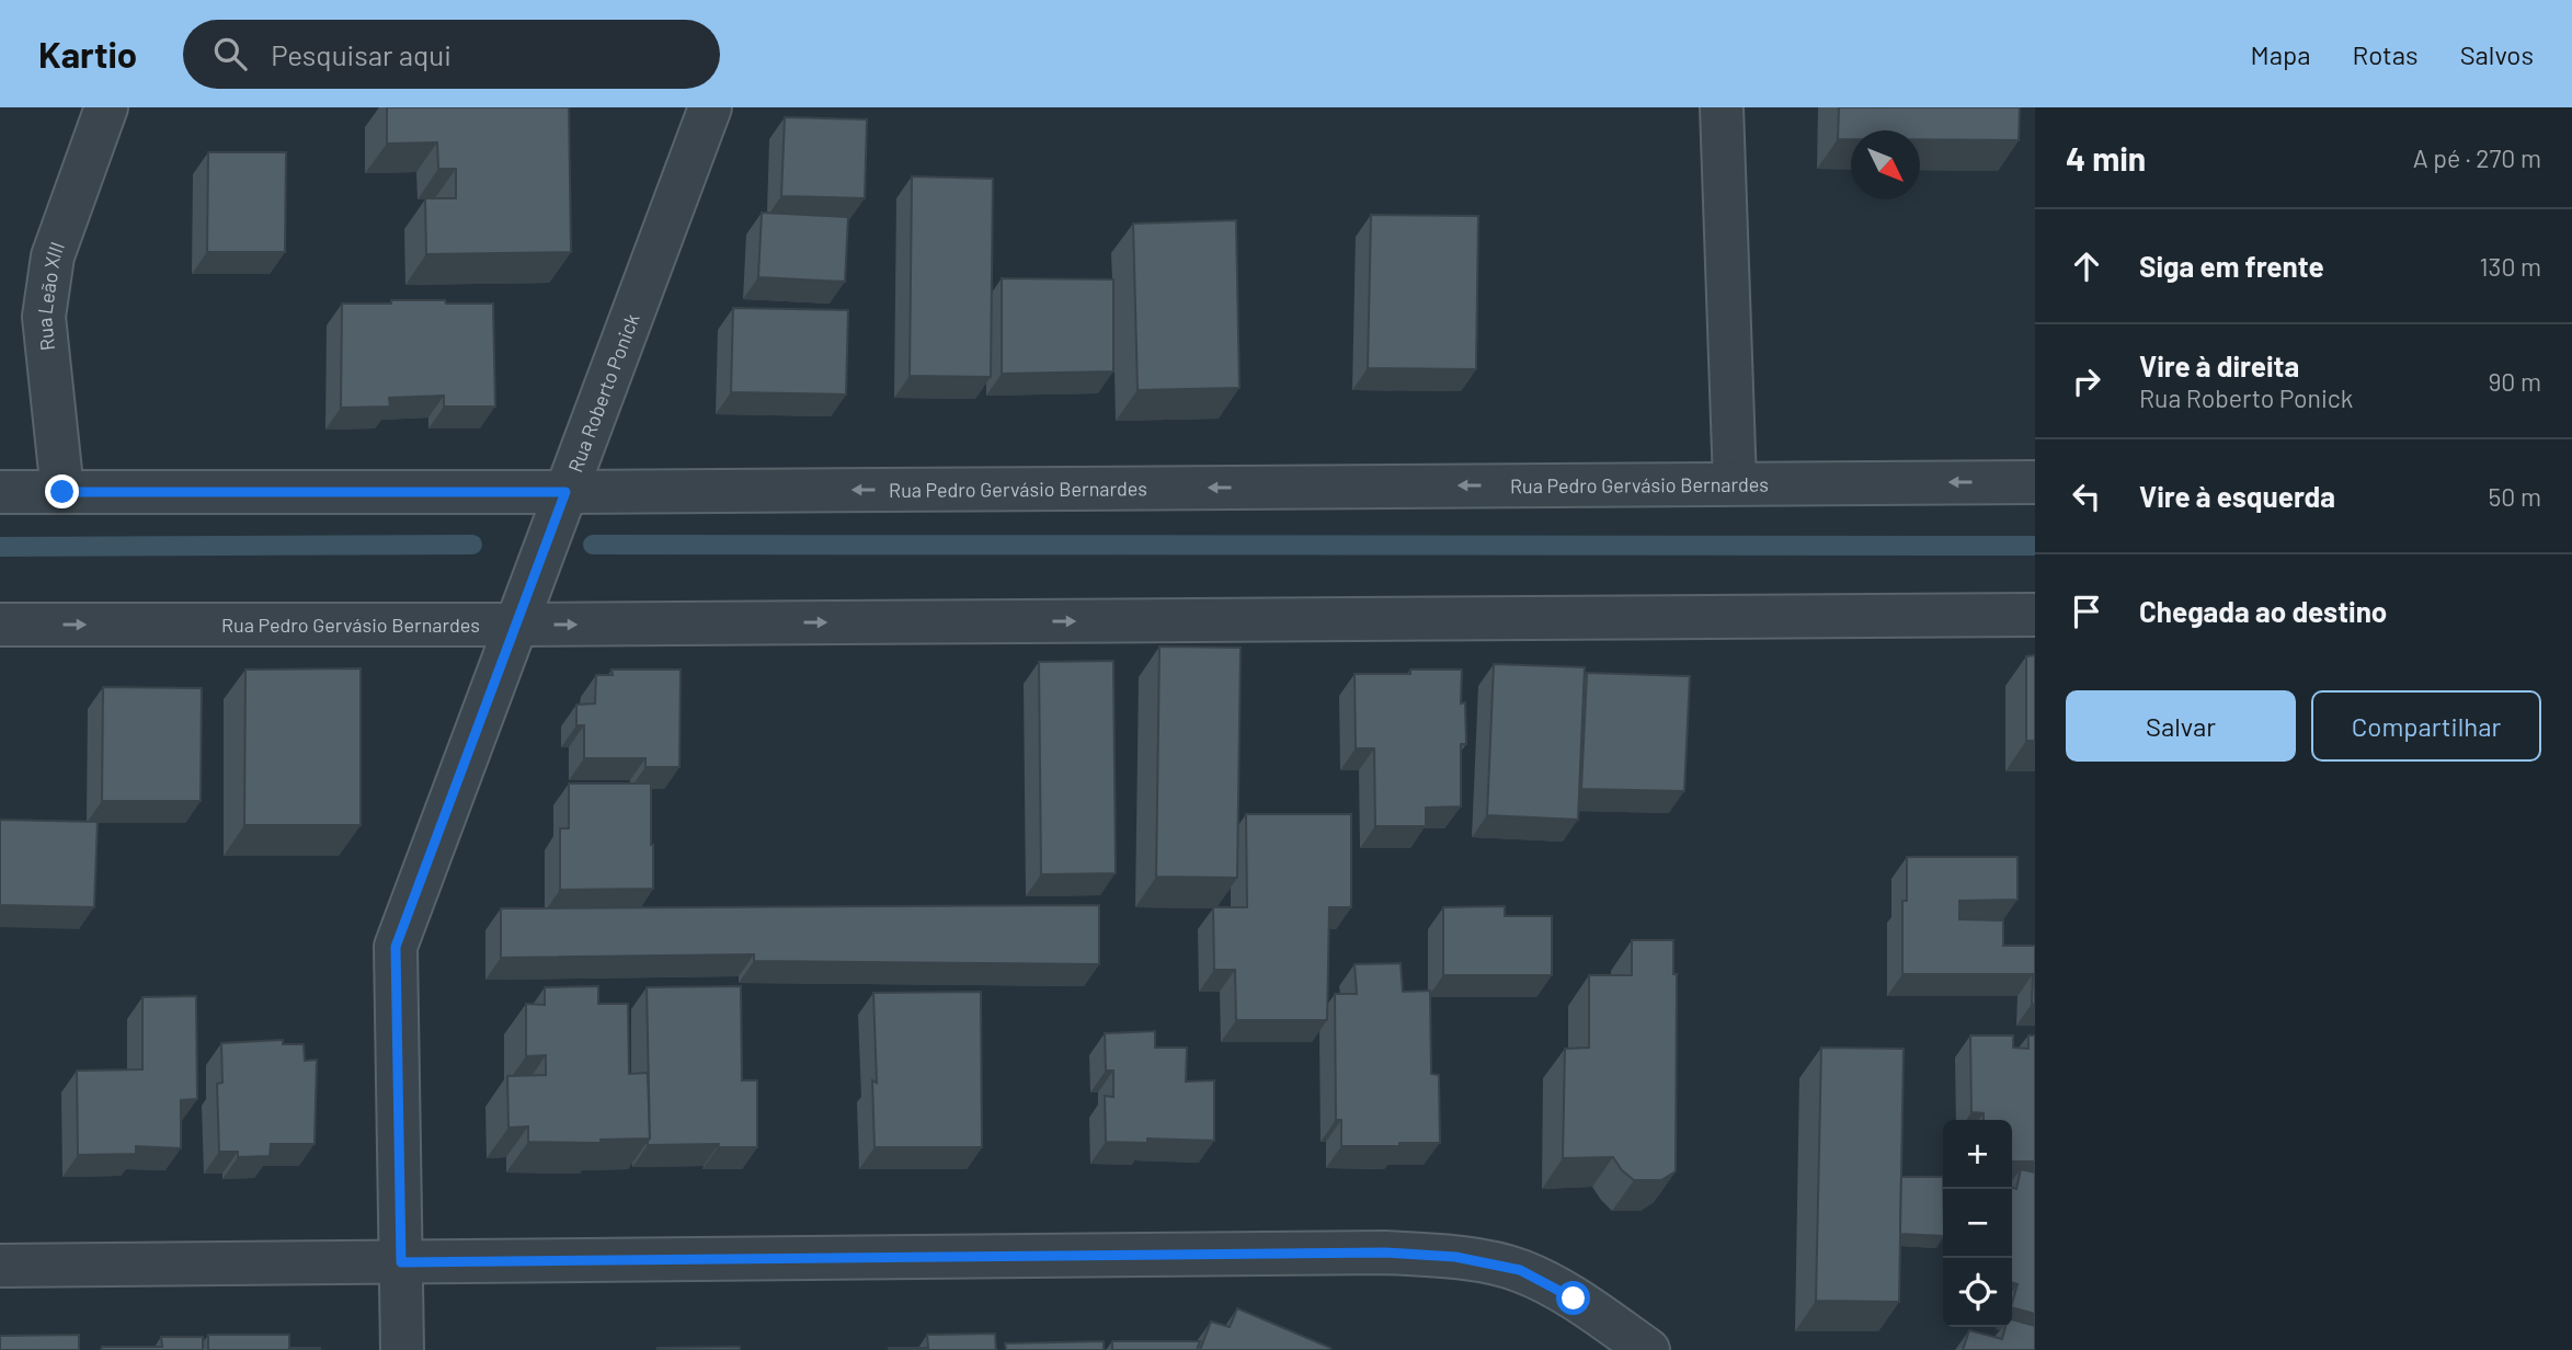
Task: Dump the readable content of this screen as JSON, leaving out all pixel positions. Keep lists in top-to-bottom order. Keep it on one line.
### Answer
{"streets":{"street":["Rua Leão XIII","Rua Roberto Ponick","Rua Pedro Gervásio Bernardes"]},"crossings":[["Rua Leão XIII","Rua Pedro Gervásio Bernardes"],["Rua Roberto Ponick","Rua Pedro Gervásio Bernardes"]],"north":"bottom right","page":{"header":"Kartio","search":"Pesquisar aqui","nav":["Mapa","Rotas","Salvos"],"heading":["4 min","A pé · 270 m"],"list":[["Siga em frente","130 m"],["Vire à direita","Rua Roberto Ponick","90 m"],["Vire à esquerda","50 m"],"Chegada ao destino"],"buttons":["Salvar","Compartilhar"],"map_buttons":["+","−"]}}
